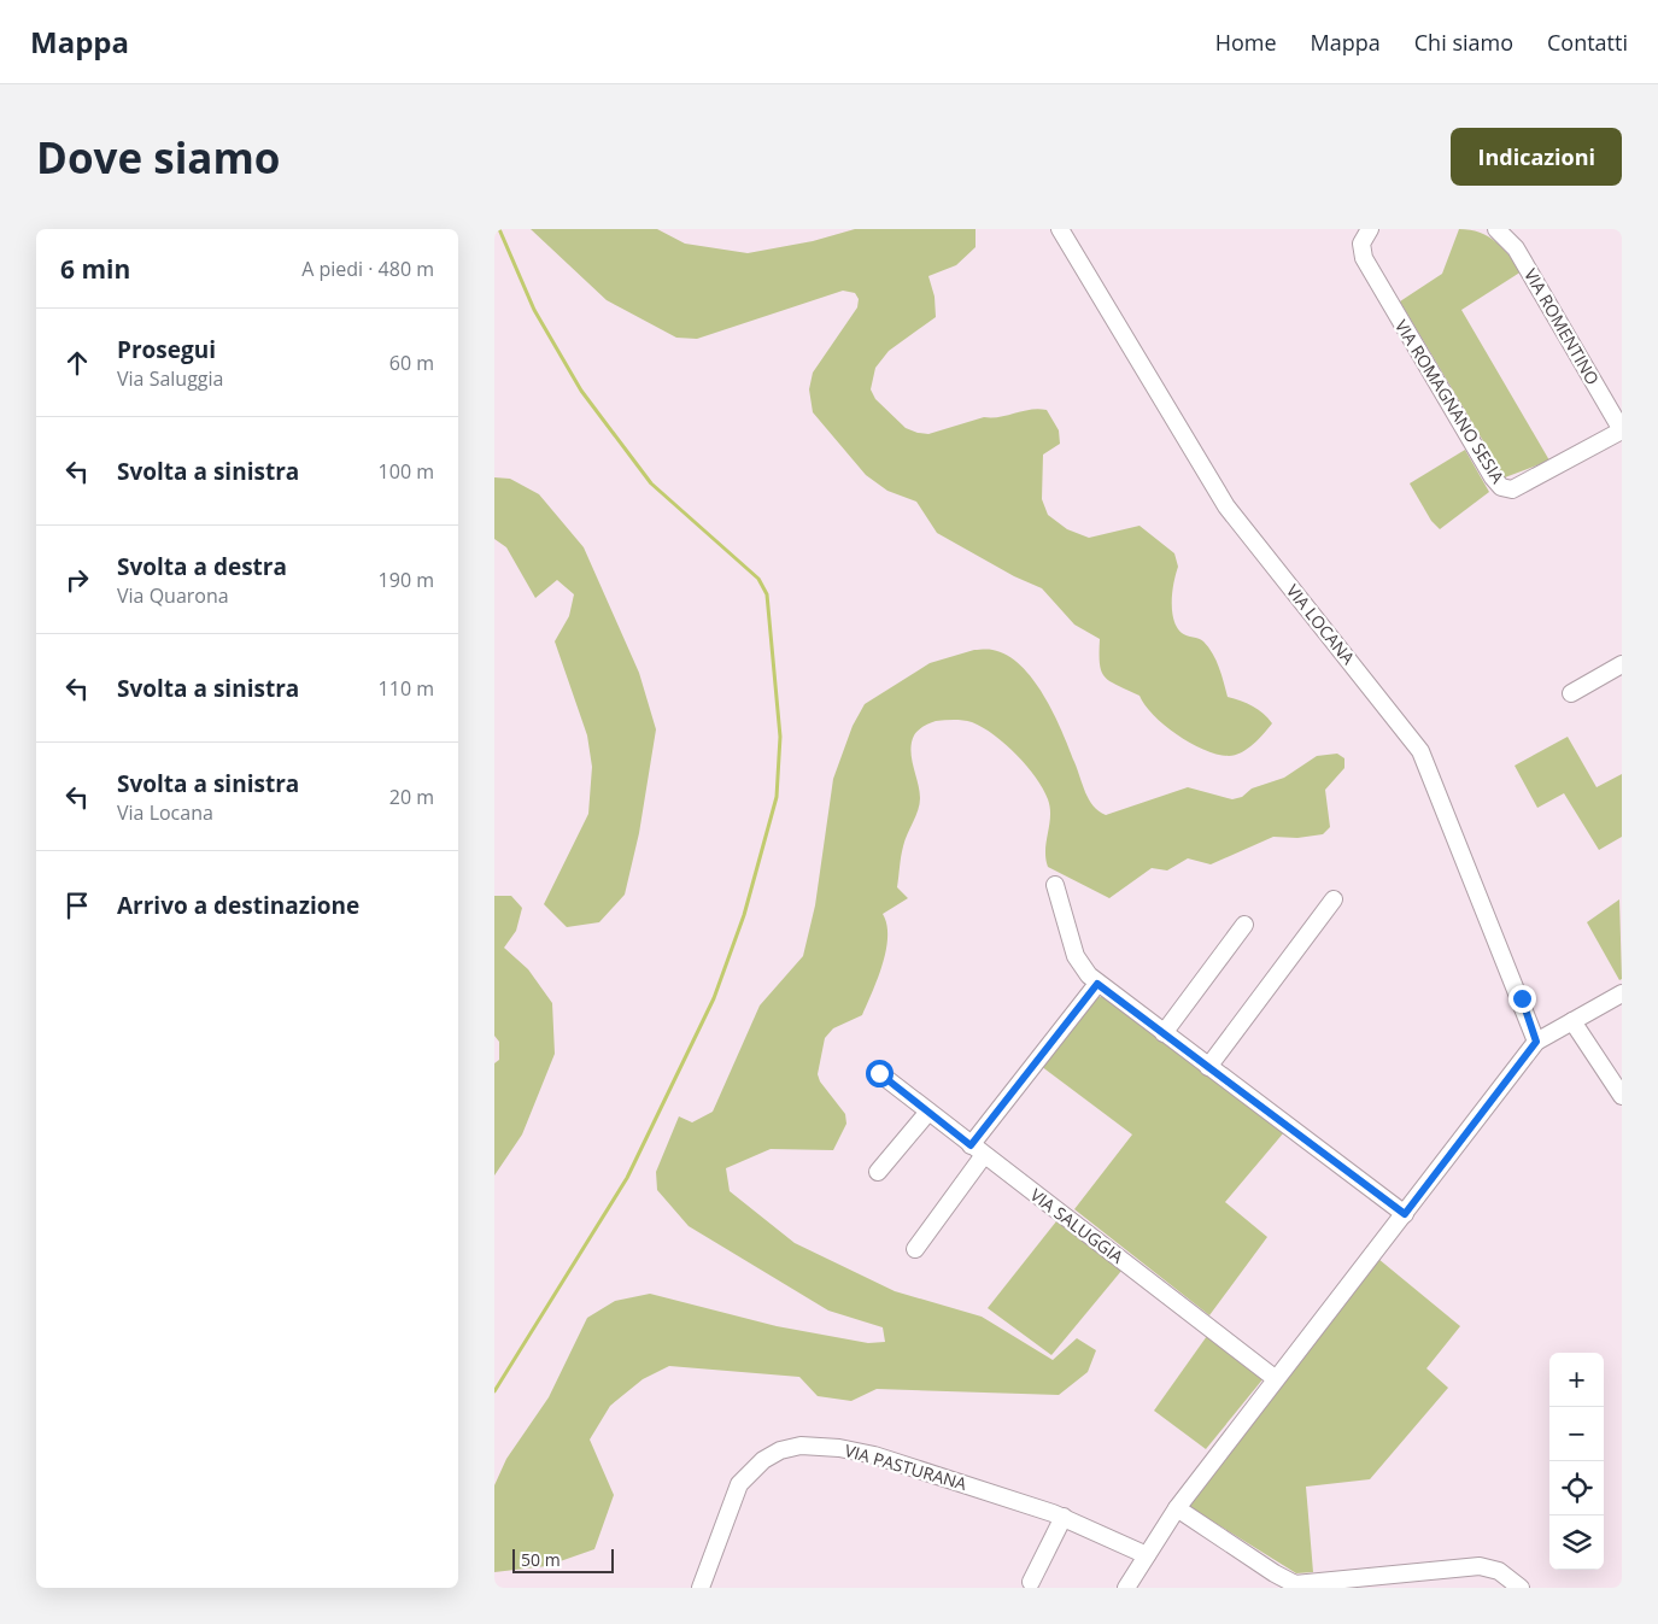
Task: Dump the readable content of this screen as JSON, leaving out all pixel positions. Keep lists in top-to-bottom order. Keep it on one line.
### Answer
{"streets":{"street":["VIA ROMENTINO","VIA ROMAGNANO SESIA","VIA LOCANA","VIA SALUGGIA","VIA PASTURANA"]},"crossings":[["VIA ROMENTINO","VIA ROMAGNANO SESIA"]],"scale_bar":"50 m","page":{"header":"Mappa","nav":["Home","Mappa","Chi siamo","Contatti"],"buttons":"Indicazioni","title":"Dove siamo","heading":["6 min","A piedi · 480 m"],"list":[["Prosegui","Via Saluggia","60 m"],["Svolta a sinistra","100 m"],["Svolta a destra","Via Quarona","190 m"],["Svolta a sinistra","110 m"],["Svolta a sinistra","Via Locana","20 m"],"Arrivo a destinazione"],"map_buttons":["+","−"],"scale":"50 m"}}
